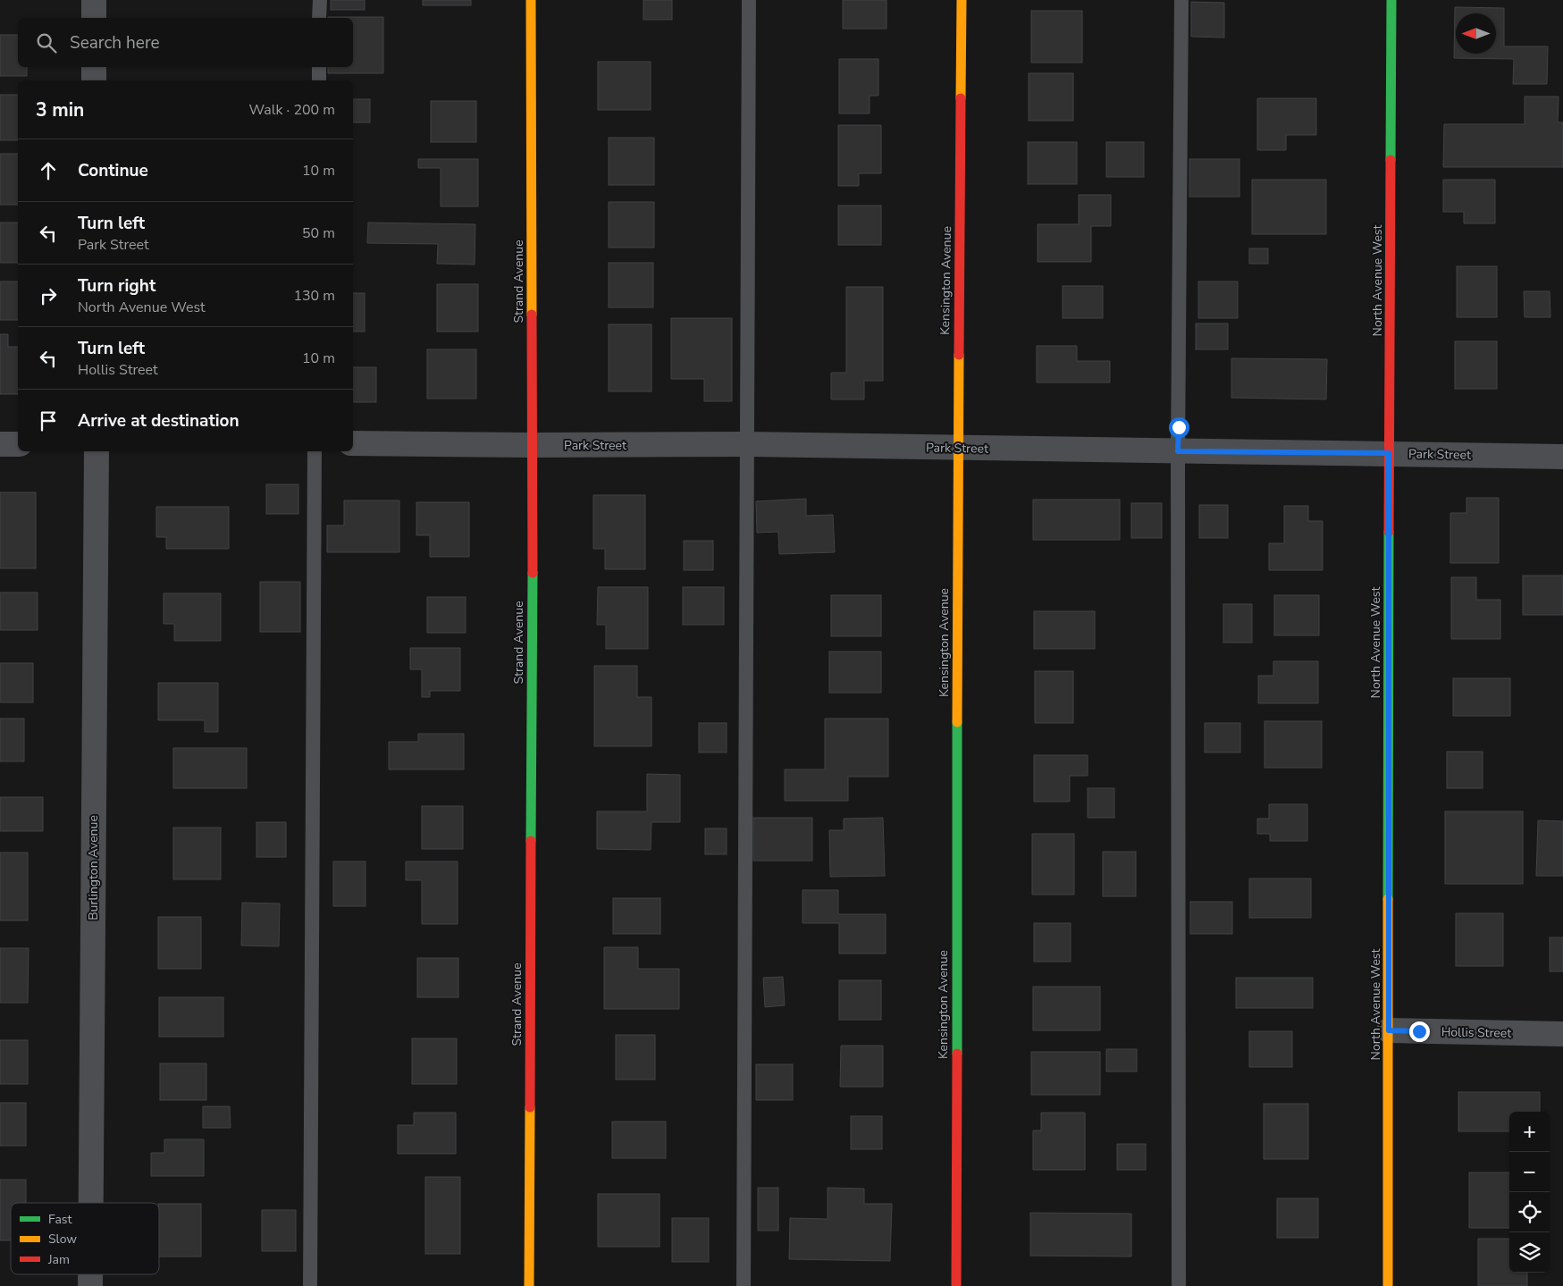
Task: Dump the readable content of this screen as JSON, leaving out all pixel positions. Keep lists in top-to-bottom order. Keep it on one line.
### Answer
{"streets":{"street":["Kensington Avenue","North Avenue West","Strand Avenue","Park Street","Burlington Avenue","Hollis Street"]},"crossings":[["Kensington Avenue","Park Street"],["North Avenue West","Park Street"],["North Avenue West","Hollis Street"],["Strand Avenue","Park Street"]],"legend":["Fast","Slow","Jam"],"north":"left","page":{"search":"Search here","heading":["3 min","Walk · 200 m"],"list":[["Continue","10 m"],["Turn left","Park Street","50 m"],["Turn right","North Avenue West","130 m"],["Turn left","Hollis Street","10 m"],"Arrive at destination"],"map_buttons":["+","−"]}}
